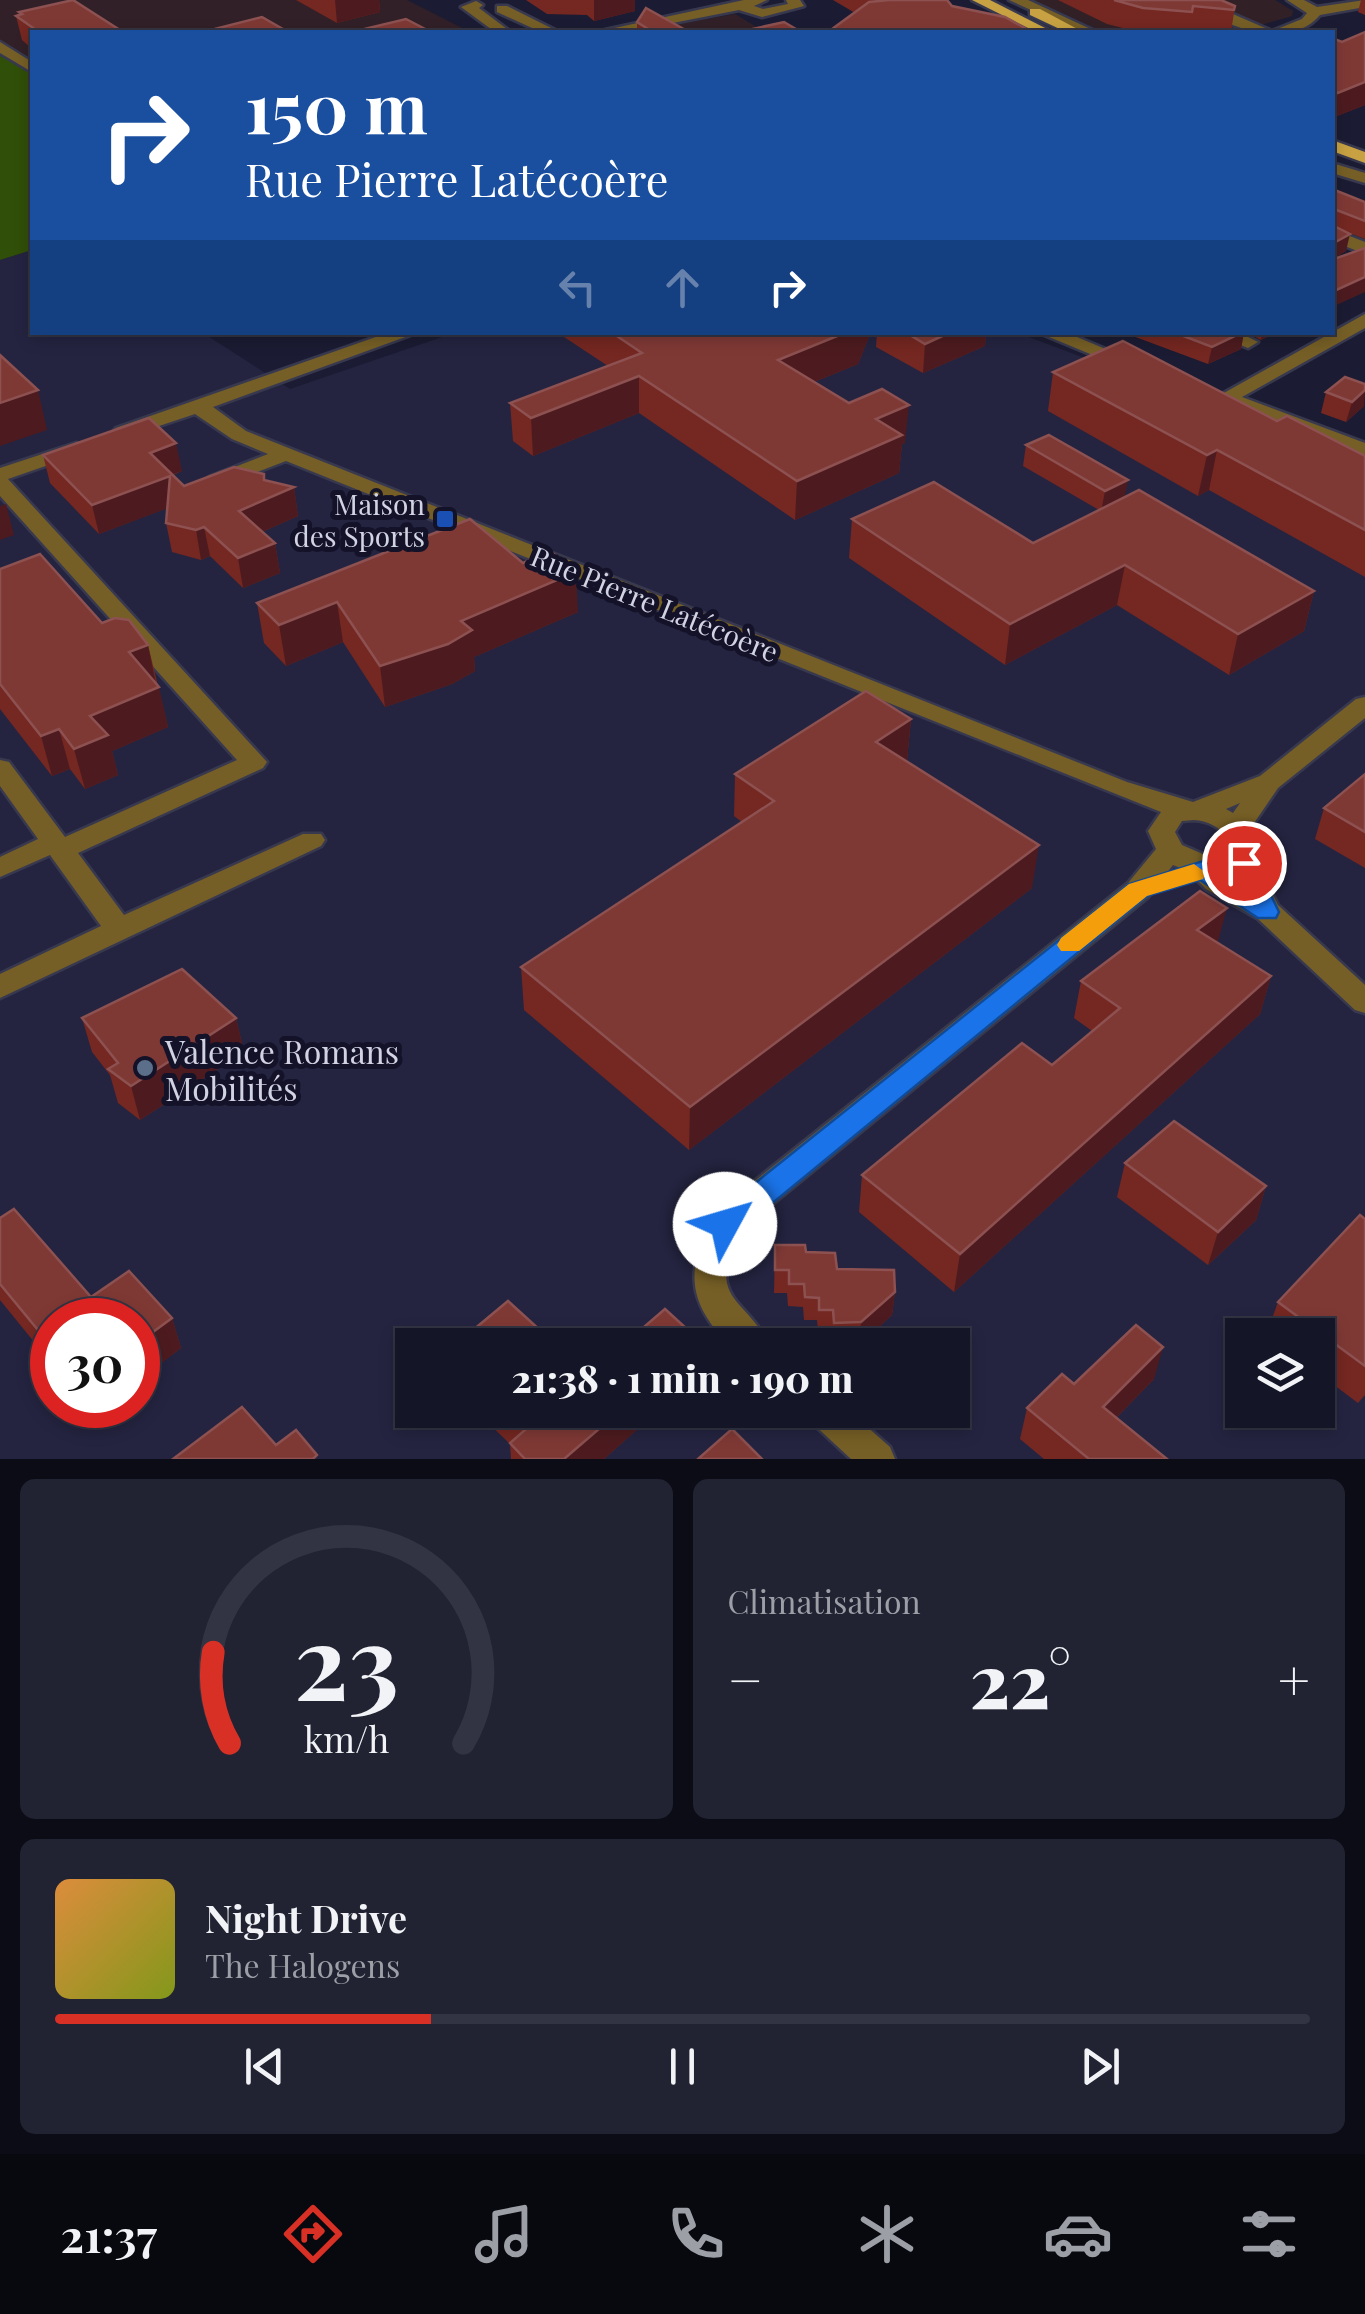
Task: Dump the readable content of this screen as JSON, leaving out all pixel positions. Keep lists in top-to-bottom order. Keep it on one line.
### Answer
{"streets":{"street":["Rue Pierre Latécoère"]},"places":{"transit":["Maison des Sports"],"other":["Valence Romans Mobilités"]},"page":{"turn":["150 m","Rue Pierre Latécoère"],"limit":"30","trip":"21:38 · 1 min · 190 m","tile":"Climatisation","heat":["−","22°","+"],"song":["Night Drive","The Halogens"],"tabs":"21:37","gauge":["23","km/h"]}}
